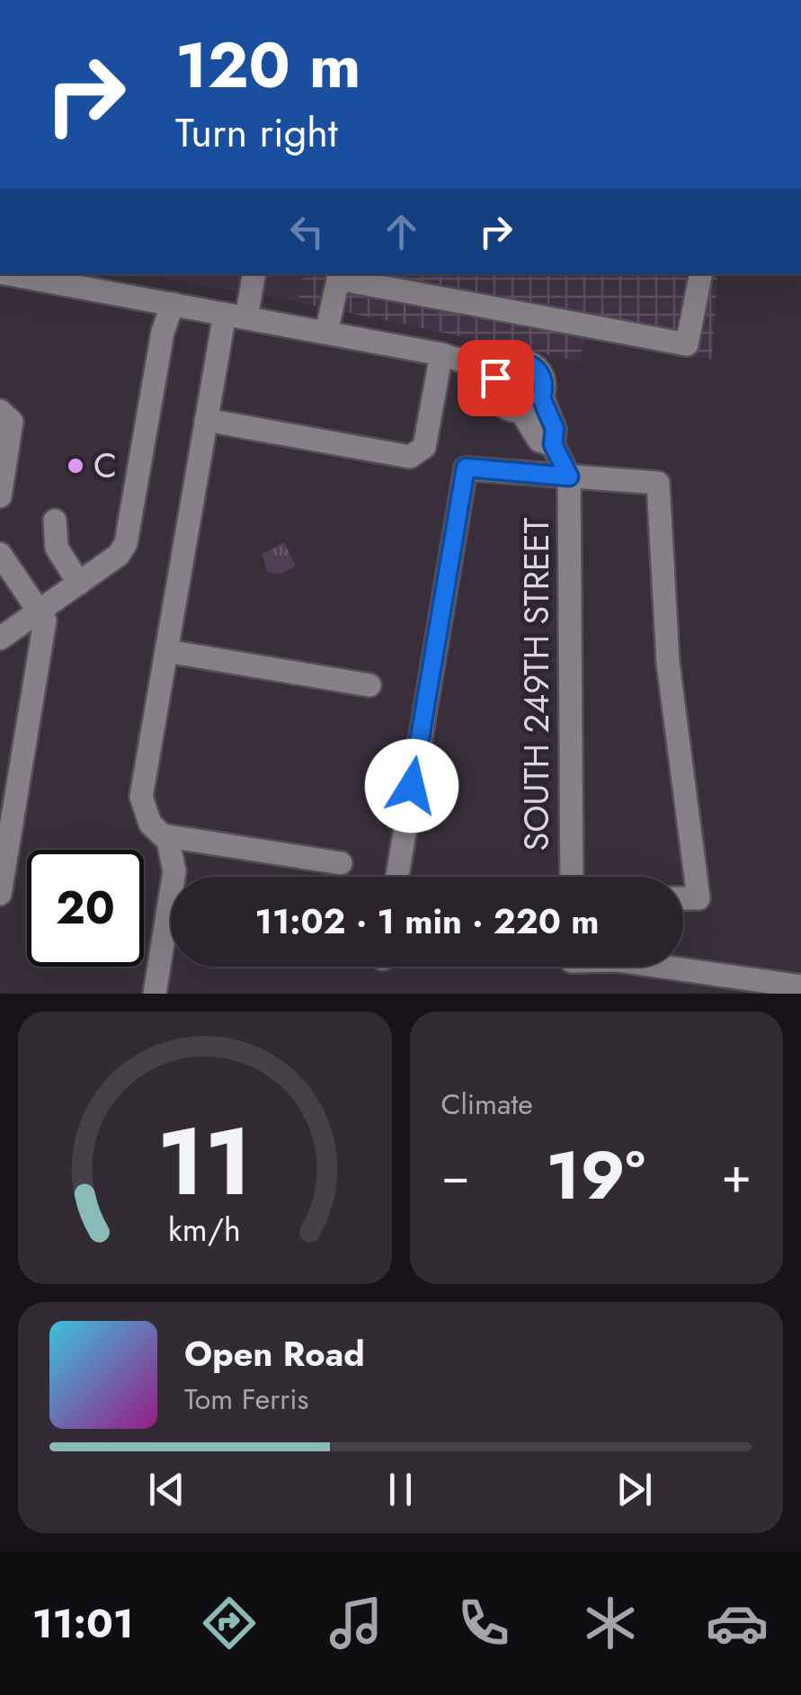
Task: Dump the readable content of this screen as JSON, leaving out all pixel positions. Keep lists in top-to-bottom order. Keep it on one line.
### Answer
{"streets":{"street":["SOUTH 249TH STREET"]},"places":["C"],"page":{"turn":["120 m","Turn right"],"limit":"20","trip":"11:02 · 1 min · 220 m","tile":"Climate","heat":["−","19°","+"],"song":["Open Road","Tom Ferris"],"tabs":"11:01","gauge":["11","km/h"]}}
